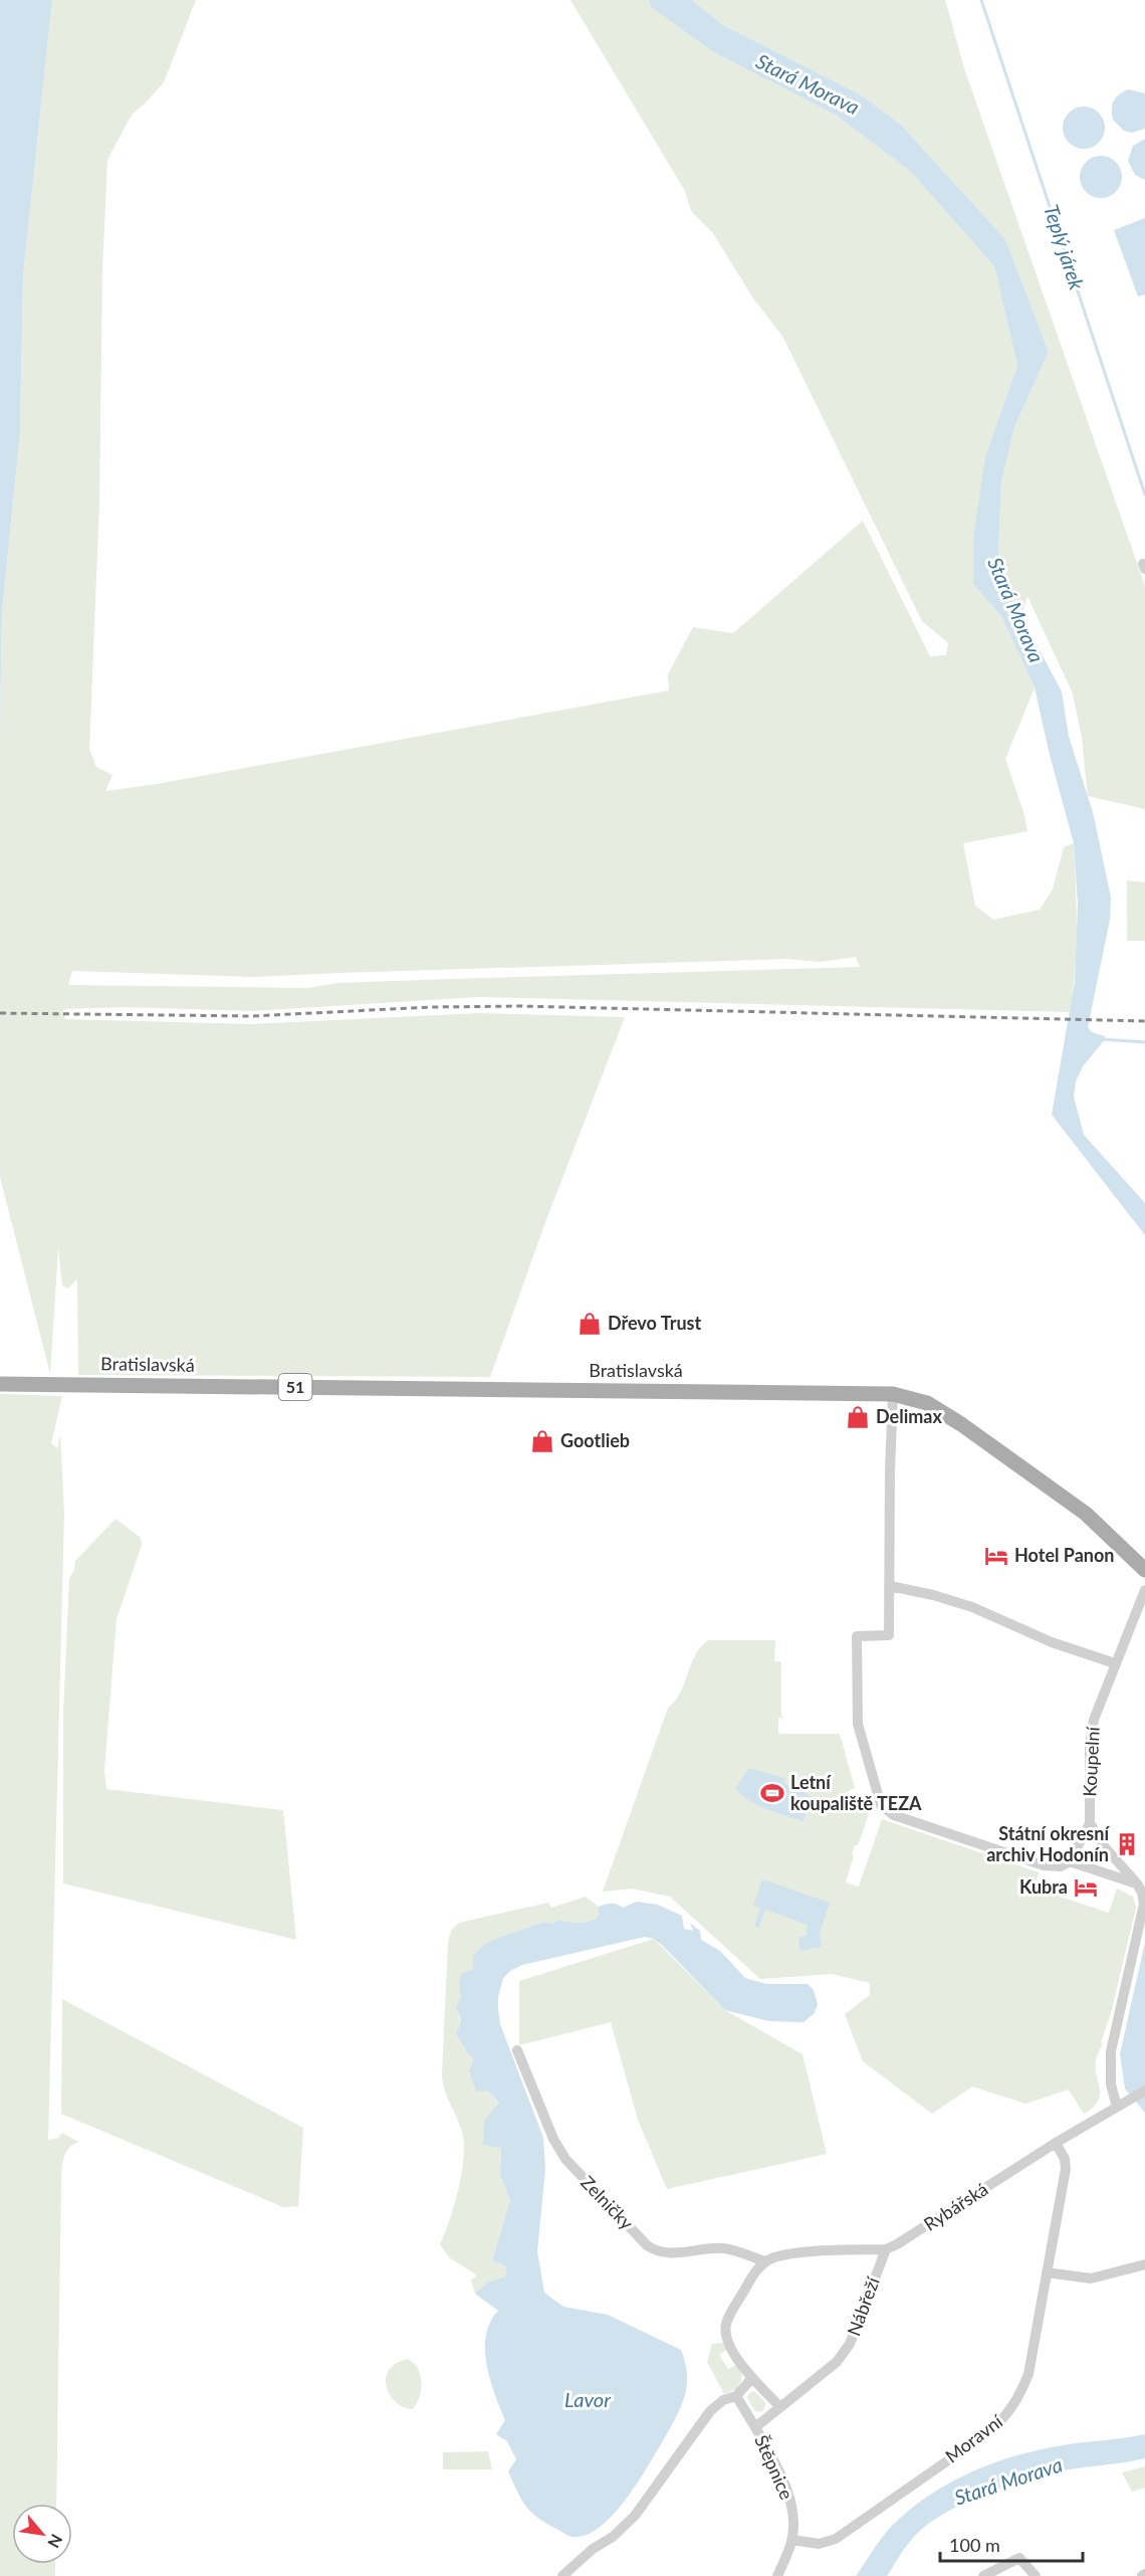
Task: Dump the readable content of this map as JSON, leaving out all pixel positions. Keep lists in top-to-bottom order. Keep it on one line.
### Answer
{"streets":{"main road":["Bratislavská","51"],"street":["Koupelní","Zelničky","Rybářská","Nábřeží","Moravní","Štěpnice"]},"crossings":[["Zelničky","Rybářská"],["Rybářská","Nábřeží"],["Rybářská","Moravní"],["Nábřeží","Štěpnice"],["Moravní","Štěpnice"]],"water":["Stará Morava","Teplý járek","Lavor"],"places":{"shop":["Dřevo Trust","Delimax","Gootlieb"],"hotel":["Hotel Panon","Kubra"],"sports":["Letní koupaliště TEZA"],"building":["Státní okresní archiv Hodonín"]},"scale_bar":"100 m","north":"bottom right"}
